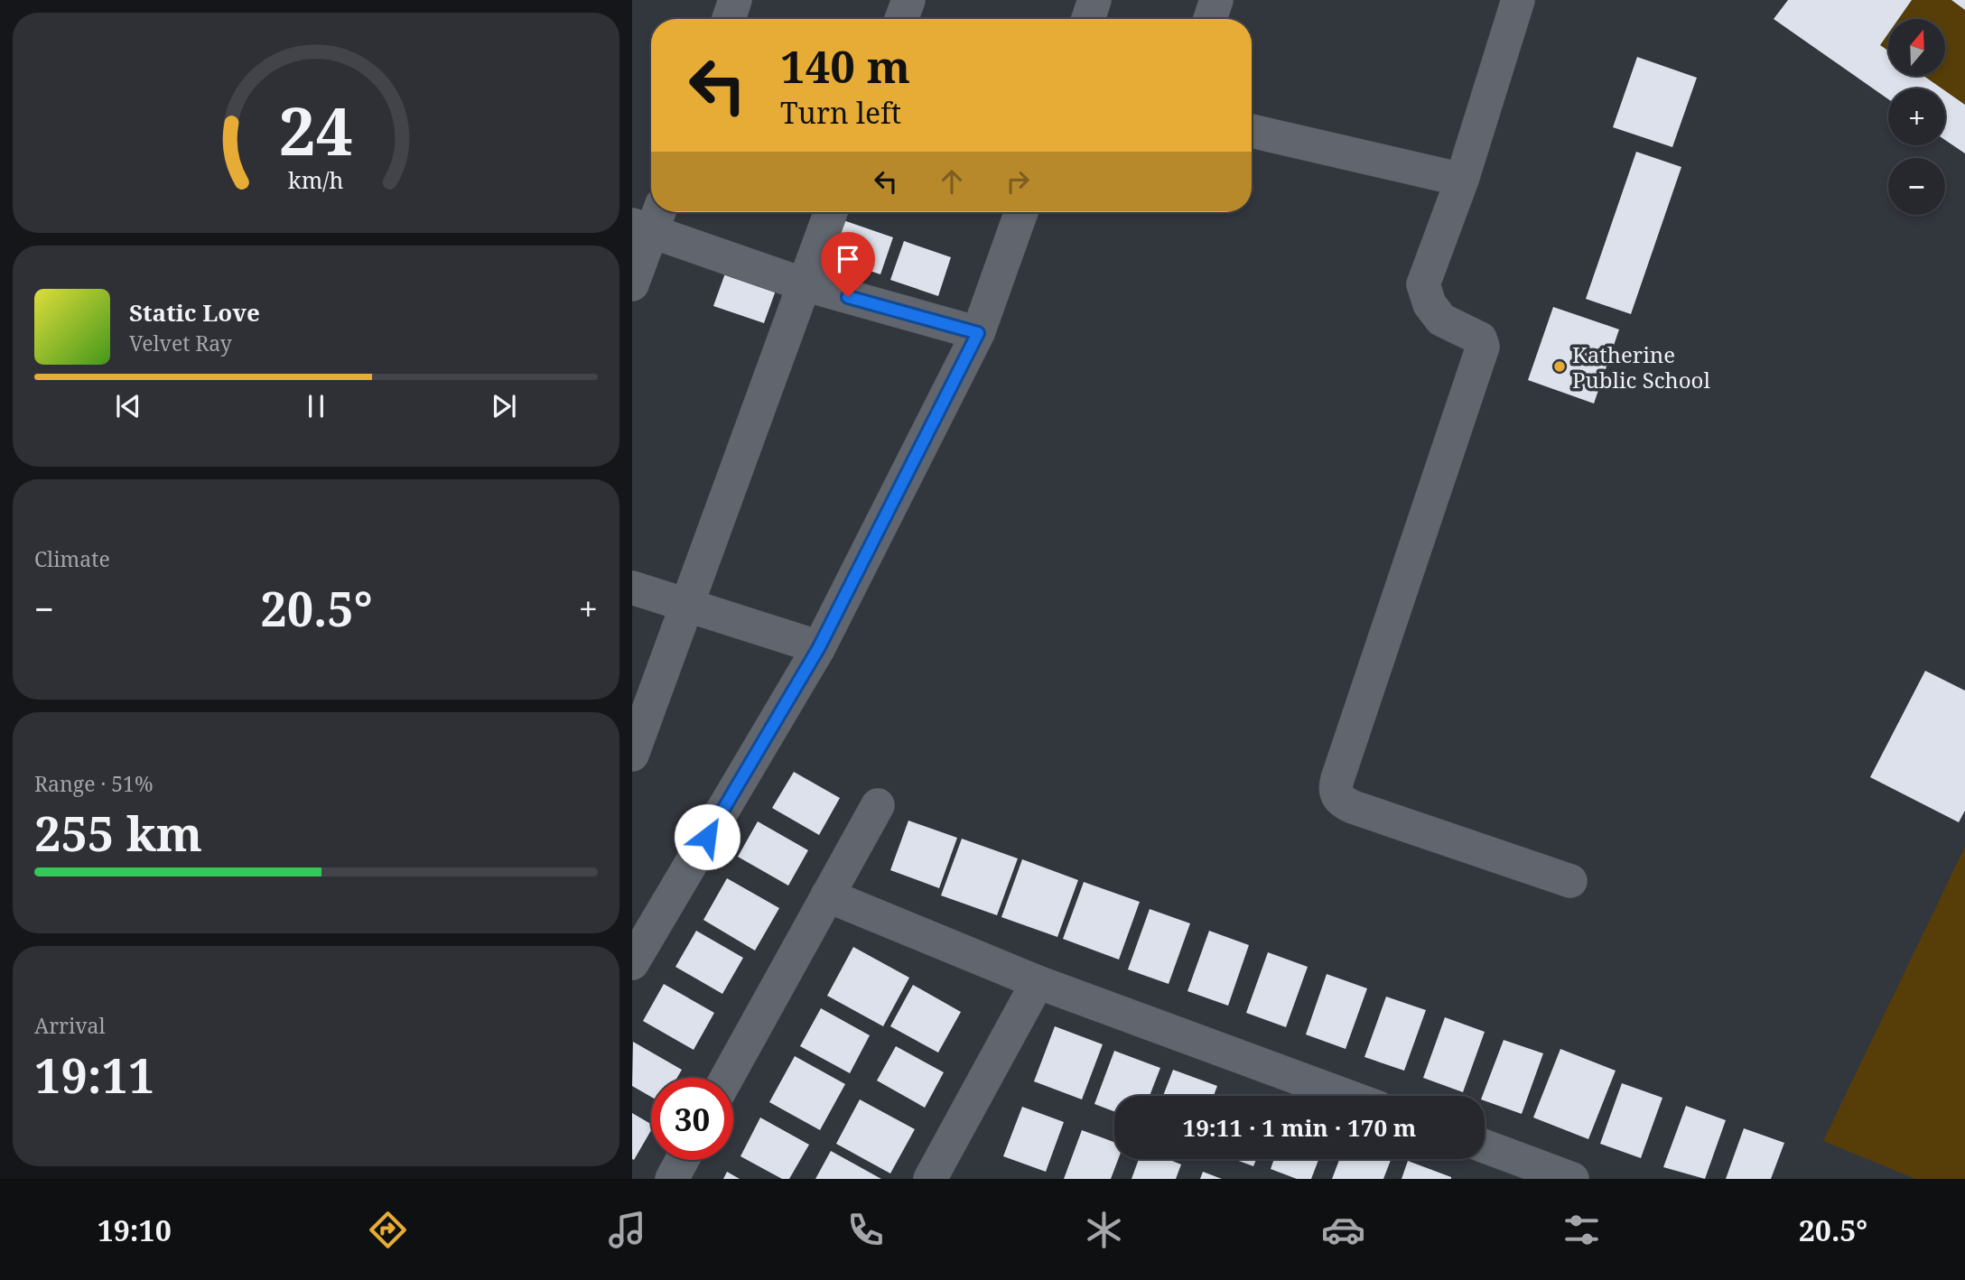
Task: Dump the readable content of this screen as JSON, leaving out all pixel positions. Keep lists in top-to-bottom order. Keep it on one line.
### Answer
{"places":["Katherine Public School"],"north":"top","page":{"map_buttons":["+","−"],"turn":["140 m","Turn left"],"song":["Static Love","Velvet Ray"],"tile":["Climate",["Range · 51%","255 km"],["Arrival","19:11"]],"heat":["−","20.5°","+"],"limit":"30","trip":"19:11 · 1 min · 170 m","tabs":["19:10","20.5°"],"gauge":["24","km/h"]}}
